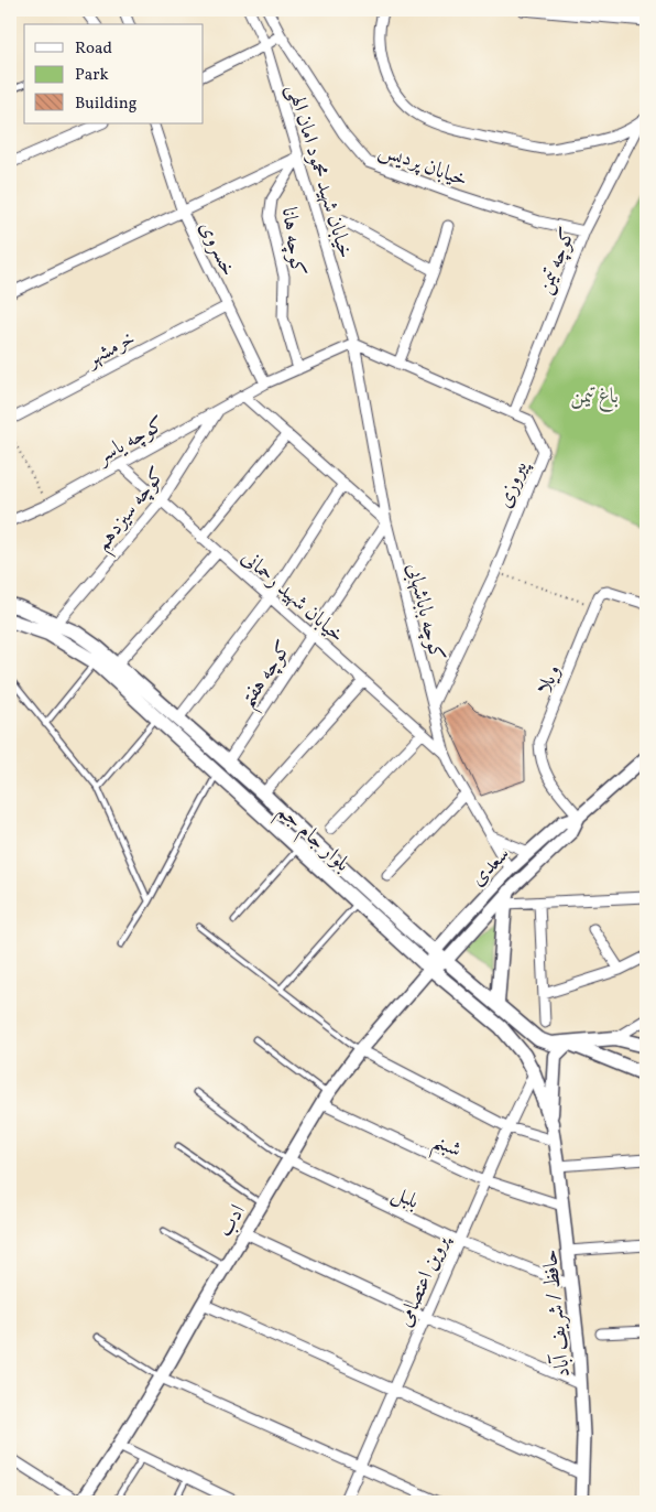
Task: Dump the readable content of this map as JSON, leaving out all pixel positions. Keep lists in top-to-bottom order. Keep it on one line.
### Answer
{"streets":{"main road":["بلوار جام جم"],"street":["خیابان پردیس","خیابان شهید محمود امان الهی","کوچه هانا","خسروی","کوچه تیمن","خرمشهر","کوچه یاسر","پیروزی","کوچه سیزدهم","خیابان شهید رحمانی","کوچه باباشهابی","کوچه هفتم","ویلا","سعدی","شبنم","بلبل","ادب","پروین اعتصامی","حافظ / شریف آباد"]},"crossings":[["خیابان پردیس","کوچه تیمن"],["خیابان شهید محمود امان الهی","کوچه هانا"],["خیابان شهید محمود امان الهی","کوچه یاسر"],["خیابان شهید محمود امان الهی","پیروزی"],["خیابان شهید محمود امان الهی","کوچه باباشهابی"],["کوچه هانا","کوچه یاسر"],["خسروی","خرمشهر"],["خسروی","کوچه یاسر"],["کوچه تیمن","پیروزی"],["کوچه یاسر","پیروزی"],["کوچه یاسر","کوچه سیزدهم"],["کوچه یاسر","خیابان شهید رحمانی"],["کوچه یاسر","کوچه باباشهابی"],["پیروزی","کوچه باباشهابی"],["کوچه سیزدهم","خیابان شهید رحمانی"],["کوچه سیزدهم","بلوار جام جم"],["خیابان شهید رحمانی","کوچه باباشهابی"],["خیابان شهید رحمانی","کوچه هفتم"],["کوچه باباشهابی","کوچه هفتم"],["کوچه باباشهابی","سعدی"],["کوچه هفتم","بلوار جام جم"],["ویلا","سعدی"],["بلوار جام جم","سعدی"],["بلوار جام جم","ادب"],["بلوار جام جم","پروین اعتصامی"],["بلوار جام جم","حافظ / شریف آباد"],["شبنم","ادب"],["شبنم","پروین اعتصامی"],["شبنم","حافظ / شریف آباد"],["بلبل","ادب"],["بلبل","پروین اعتصامی"],["بلبل","حافظ / شریف آباد"]],"parks":["باغ تیمن"],"legend":["Road","Park","Building"]}
